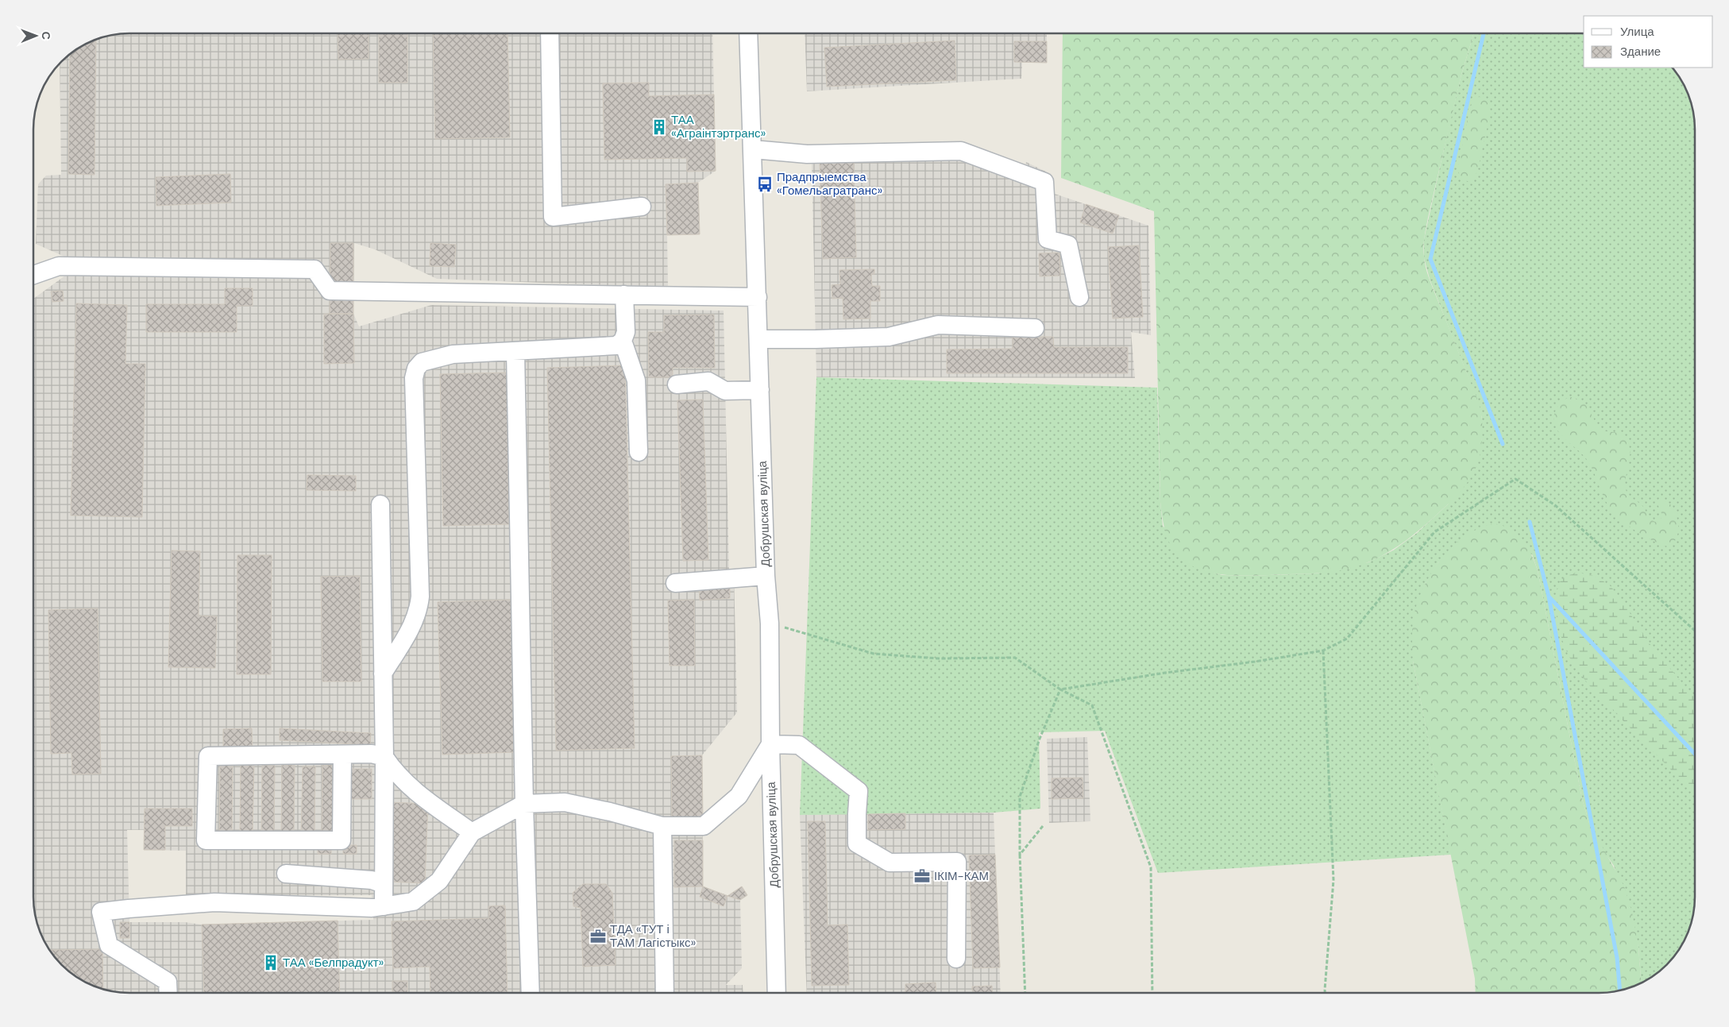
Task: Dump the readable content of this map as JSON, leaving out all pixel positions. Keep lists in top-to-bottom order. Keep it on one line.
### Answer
{"streets":{"street":["Добрушская вуліца"]},"places":{"building":["ТАА «Аграінтэртранс»","ТАА «Белпрадукт»"],"bus stop":["Прадпрыемства «Гомельагратранс»"],"office":["ІКІМ-КАМ","ТДА «ТУТ і ТАМ Лагістыкс»"]},"legend":["Улица","Здание"],"north":"right"}
